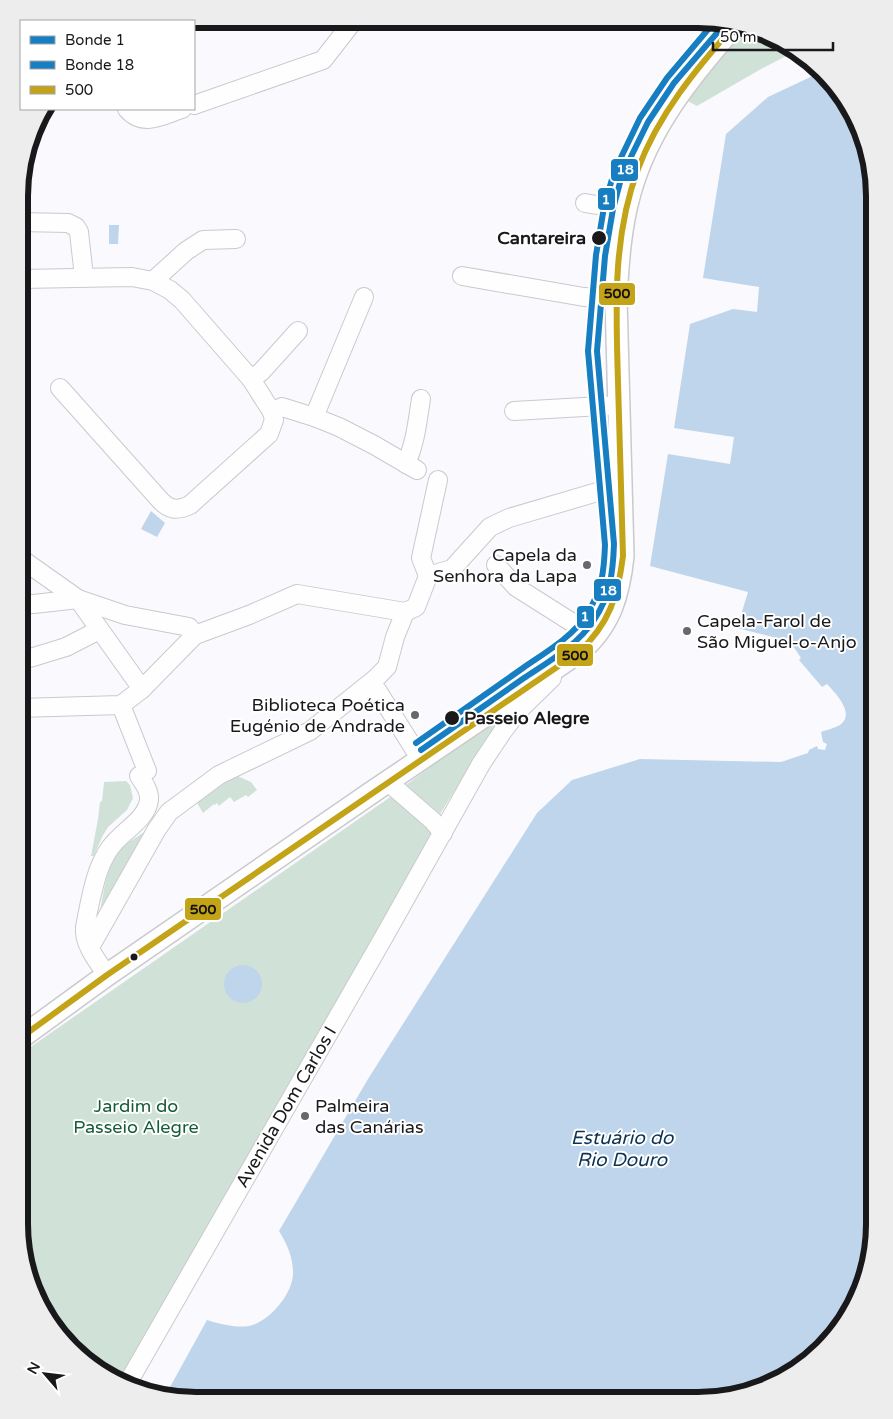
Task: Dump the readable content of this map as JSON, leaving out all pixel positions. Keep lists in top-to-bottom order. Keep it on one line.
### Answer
{"streets":{"street":["Avenida Dom Carlos I"]},"water":["Estuário do Rio Douro"],"parks":["Jardim do Passeio Alegre"],"places":["Cantareira","Capela da Senhora da Lapa","Capela-Farol de São Miguel-o-Anjo","Biblioteca Poética Eugénio de Andrade","Passeio Alegre","Palmeira das Canárias"],"lines":["tram line 1","tram line 18","transit line 500"],"legend":["Bonde 1","Bonde 18","500"],"scale_bar":"50 m","north":"top left"}
